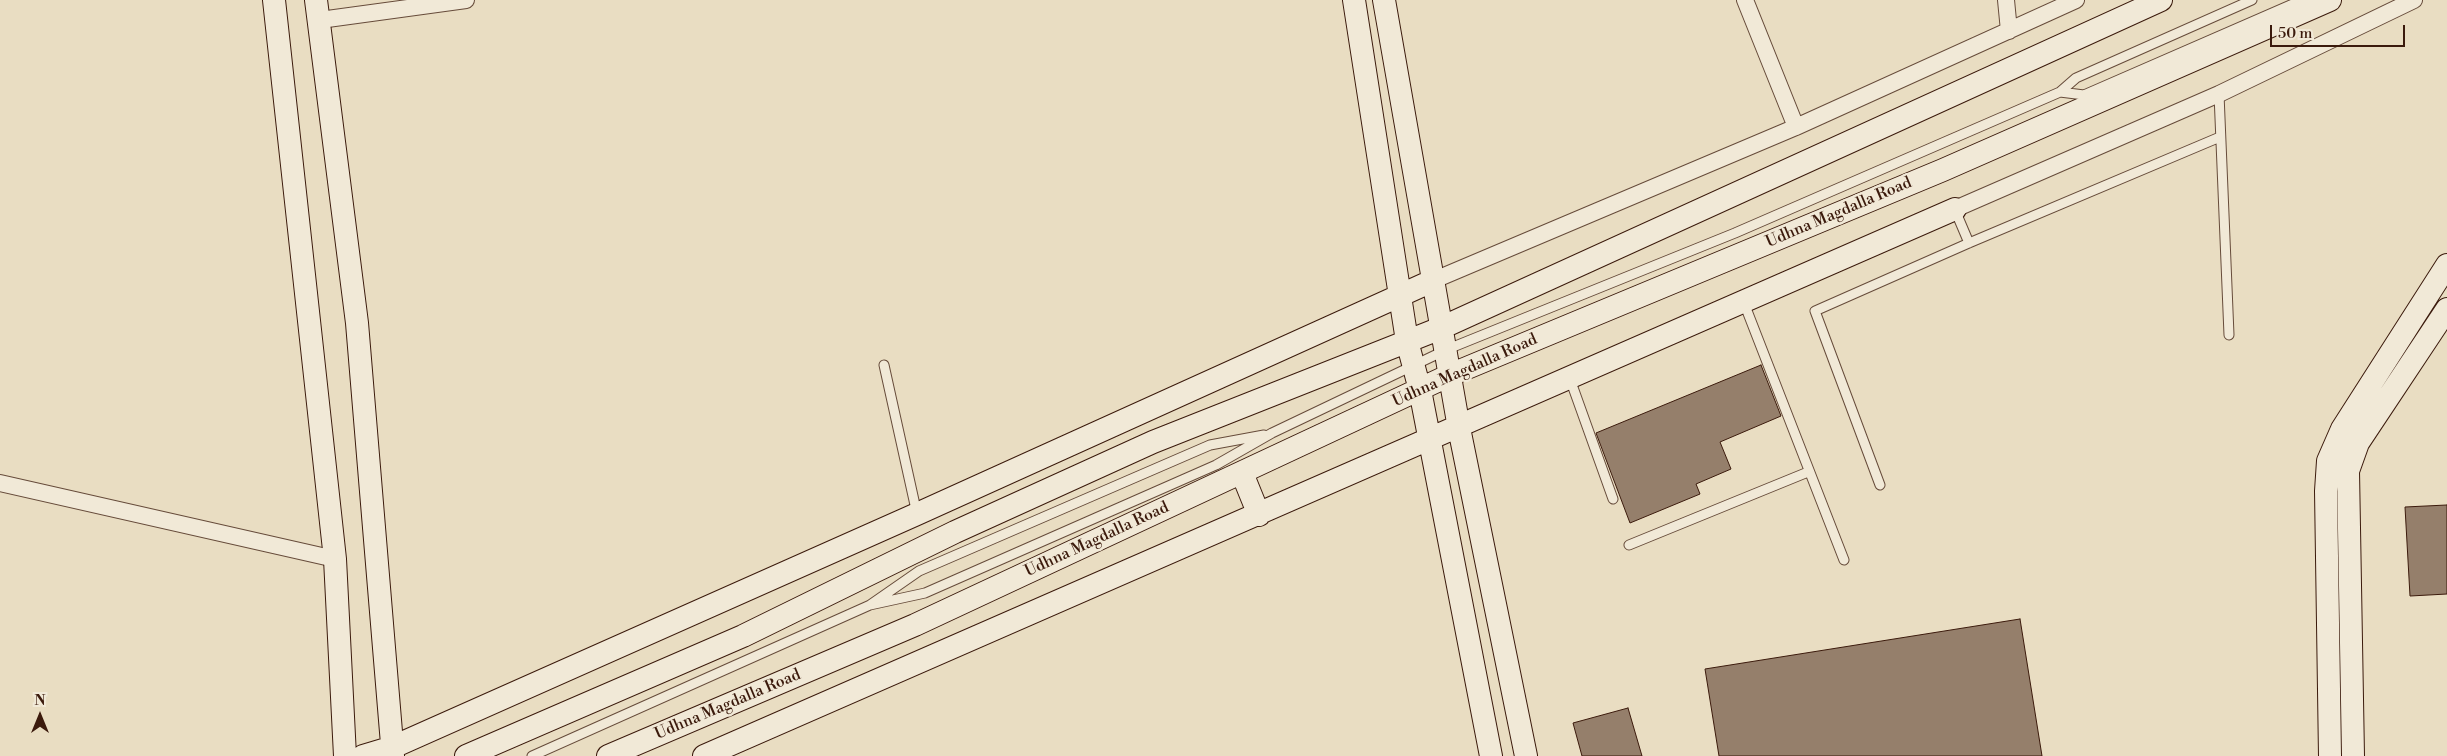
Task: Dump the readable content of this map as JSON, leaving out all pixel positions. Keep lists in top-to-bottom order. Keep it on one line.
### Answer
{"streets":{"street":["Udhna Magdalla Road"]},"scale_bar":"50 m","north":"top"}
